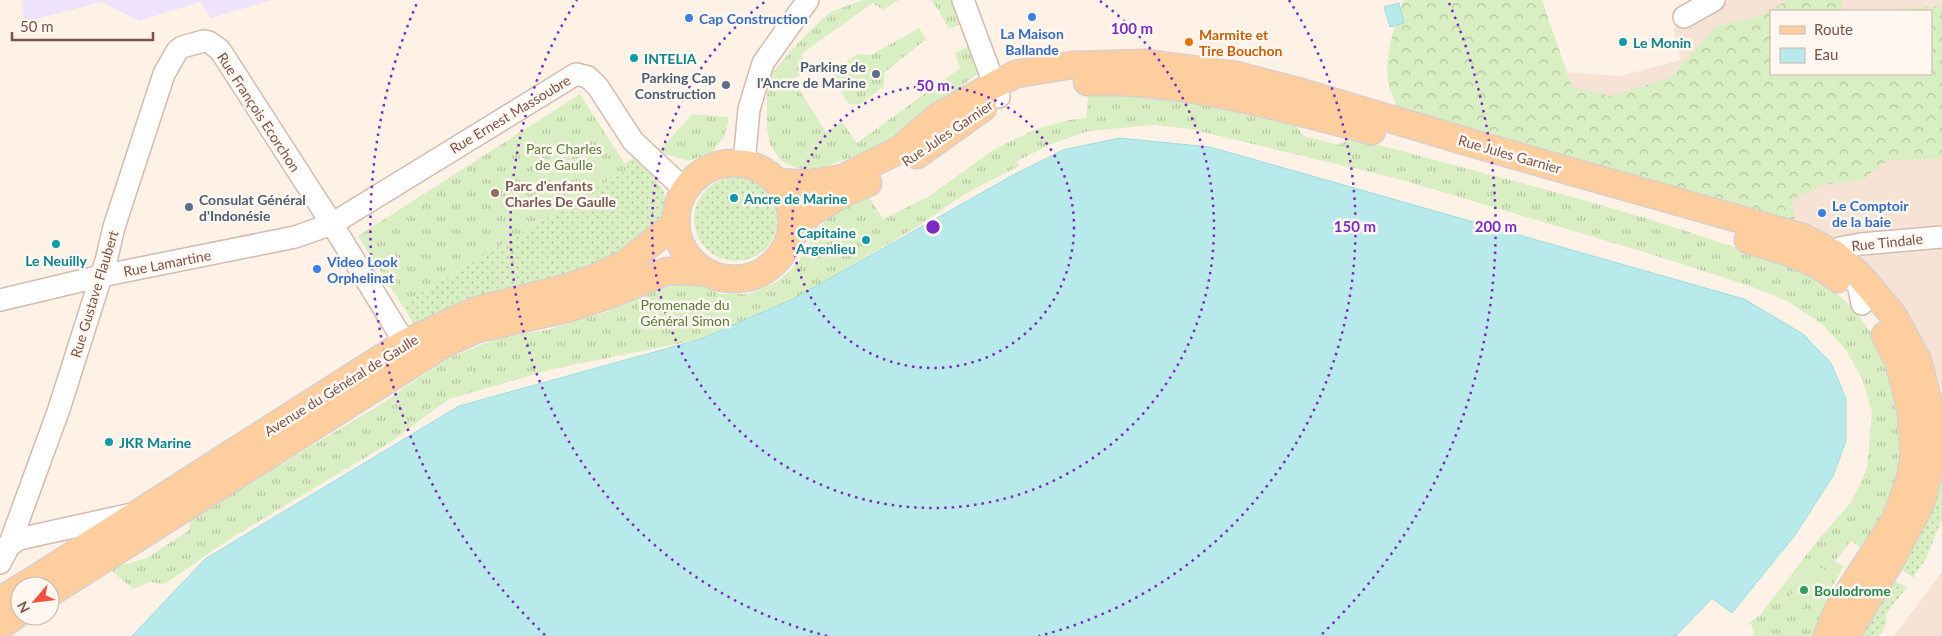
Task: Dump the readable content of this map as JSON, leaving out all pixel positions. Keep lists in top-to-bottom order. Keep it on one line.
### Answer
{"streets":{"main road":["Rue Jules Garnier","Avenue du Général de Gaulle"],"street":["Rue François Ecorchon","Rue Ernest Massoubre","Rue Tindale","Rue Lamartine","Rue Gustave Flaubert"]},"crossings":[["Rue François Ecorchon","Rue Ernest Massoubre"],["Rue François Ecorchon","Rue Lamartine"],["Rue François Ecorchon","Rue Gustave Flaubert"],["Rue François Ecorchon","Avenue du Général de Gaulle"],["Rue Ernest Massoubre","Rue Jules Garnier"],["Rue Ernest Massoubre","Rue Lamartine"],["Rue Ernest Massoubre","Avenue du Général de Gaulle"],["Rue Jules Garnier","Rue Tindale"],["Rue Jules Garnier","Avenue du Général de Gaulle"],["Rue Lamartine","Rue Gustave Flaubert"]],"parks":["Parc Charles de Gaulle","Promenade du Général Simon"],"places":["La Maison Ballande","Cap Construction","Marmite et Tire Bouchon","Le Monin","INTELIA","Parking de l'Ancre de Marine","Parking Cap Construction","Parc d'enfants Charles De Gaulle","Ancre de Marine","Consulat Général d'Indonésie","Le Comptoir de la baie","Capitaine Argenlieu","Le Neuilly","Video Look Orphelinat","JKR Marine","Boulodrome"],"legend":["Route","Eau"],"scale_bar":"50 m","north":"bottom left","rings":["100 m","50 m","150 m","200 m"]}
